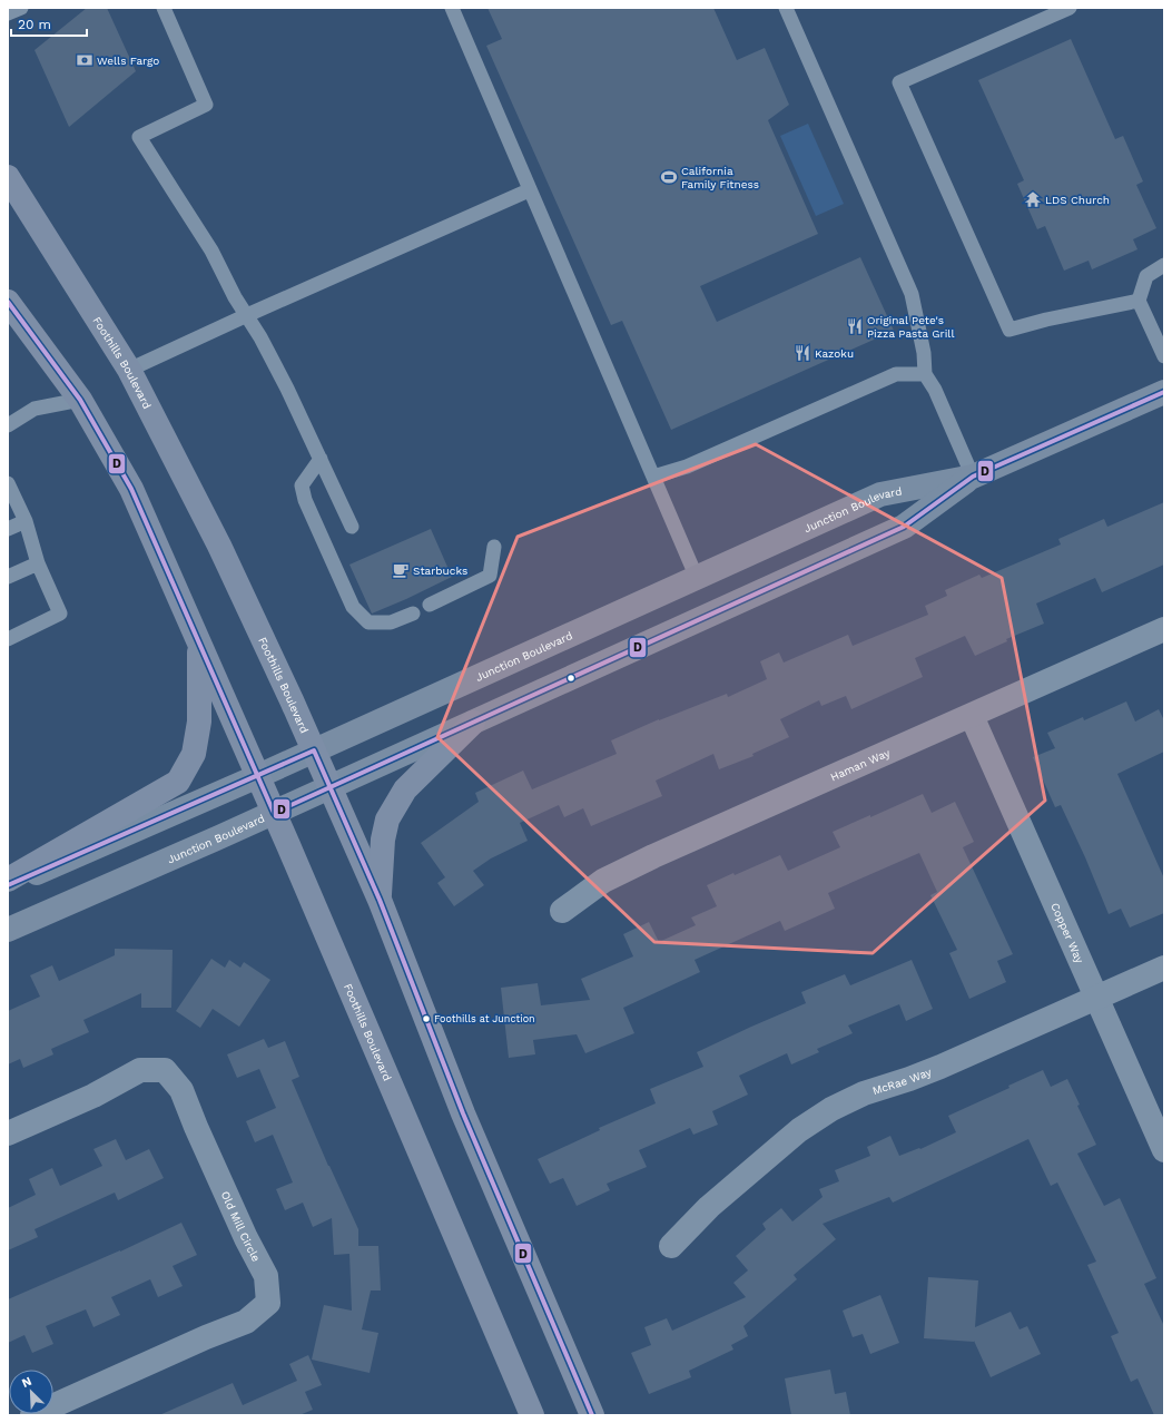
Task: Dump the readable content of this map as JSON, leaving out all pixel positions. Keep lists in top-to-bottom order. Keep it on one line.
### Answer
{"streets":{"main road":["Foothills Boulevard","Junction Boulevard"],"street":["Haman Way","Copper Way","McRae Way","Old Mill Circle"]},"crossings":[["Foothills Boulevard","Junction Boulevard"],["Haman Way","Copper Way"],["Copper Way","McRae Way"]],"places":{"bank":["Wells Fargo"],"sports":["California Family Fitness"],"temple":["LDS Church"],"restaurant":["Original Pete's Pizza Pasta Grill","Kazoku"],"cafe":["Starbucks"],"other":["Foothills at Junction"]},"lines":["transit line D"],"scale_bar":"20 m","north":"top left"}
